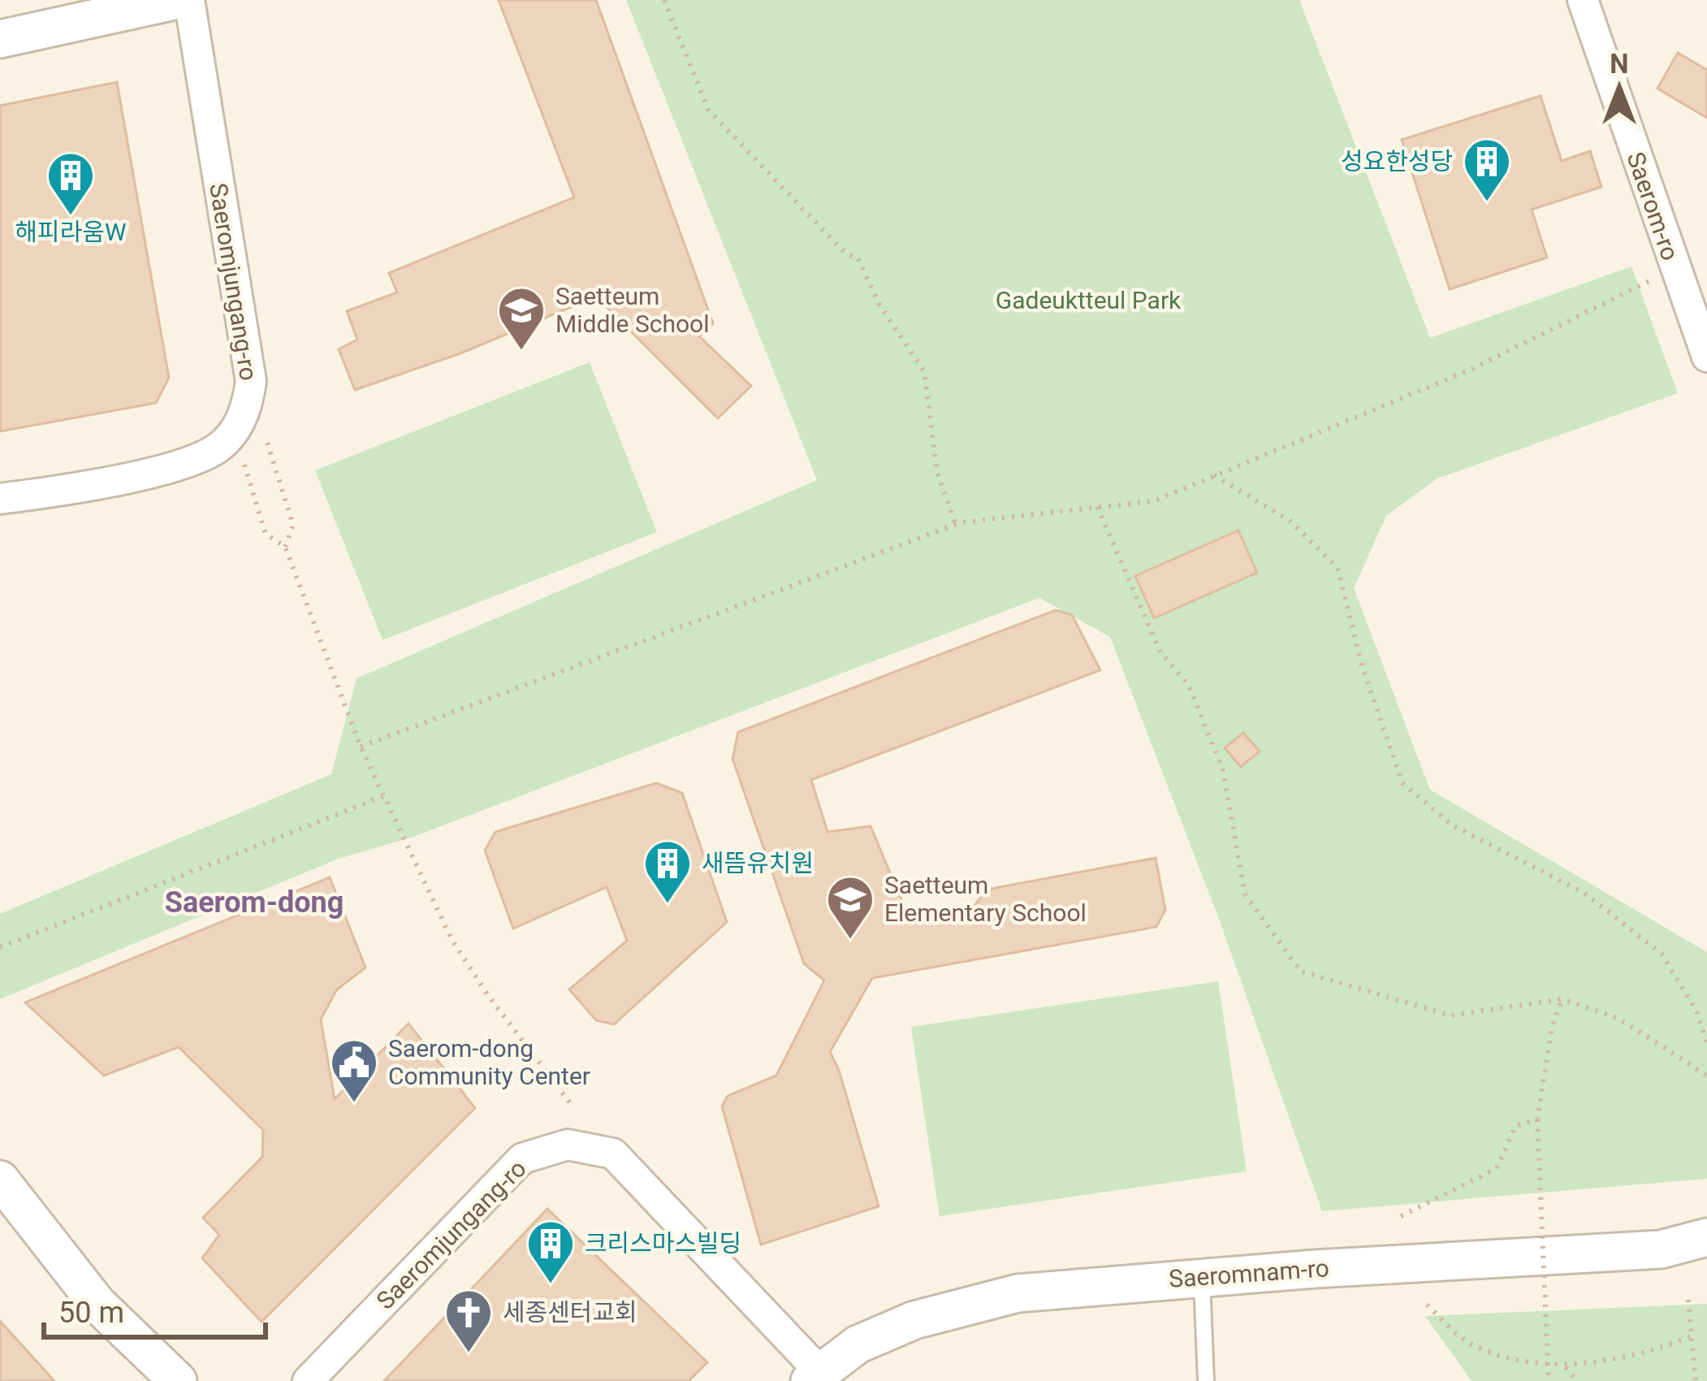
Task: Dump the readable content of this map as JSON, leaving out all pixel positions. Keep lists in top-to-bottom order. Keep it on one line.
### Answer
{"streets":{"street":["Saerom-ro","Saeromjungang-ro","Saeromnam-ro"]},"crossings":[["Saeromjungang-ro","Saeromnam-ro"]],"districts":["Saerom-dong"],"parks":["Gadeuktteul Park"],"places":{"building":["성요한성당","해피라움W","새뜸유치원","크리스마스빌딩"],"school or university":["Saetteum Middle School","Saetteum Elementary School"],"public building":["Saerom-dong Community Center"],"church":["세종센터교회"]},"scale_bar":"50 m","north":"top"}
